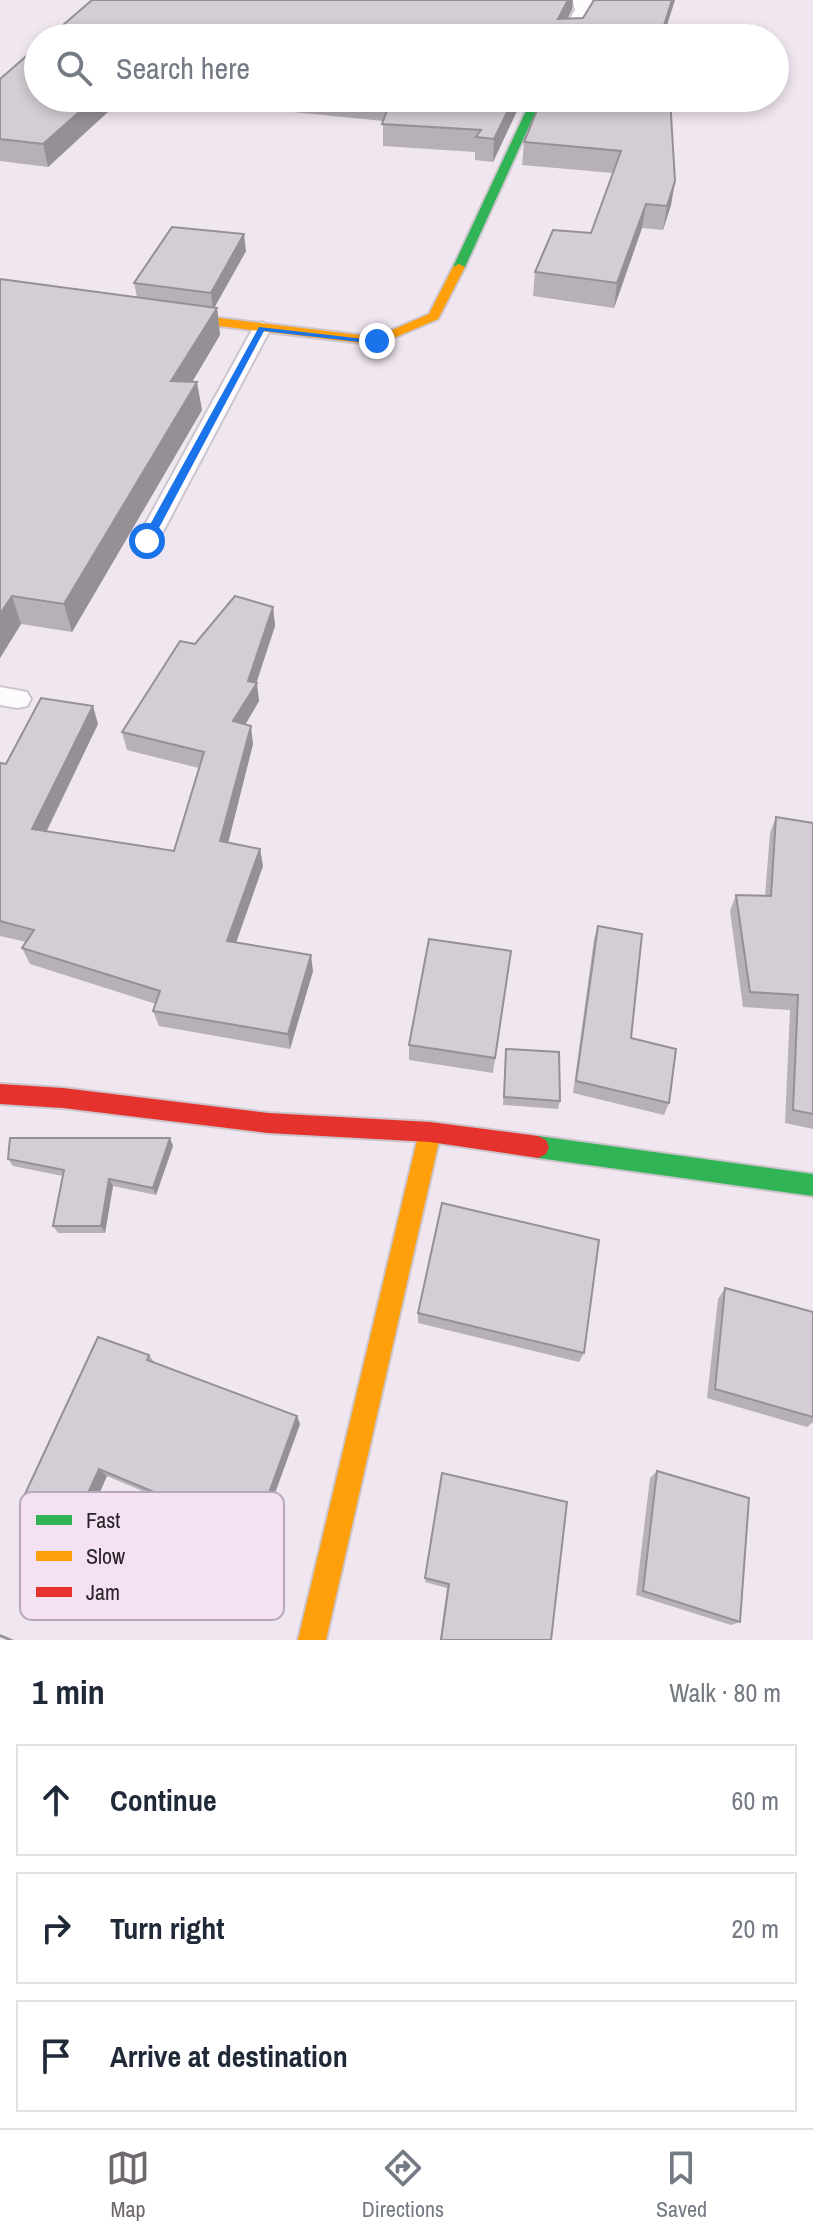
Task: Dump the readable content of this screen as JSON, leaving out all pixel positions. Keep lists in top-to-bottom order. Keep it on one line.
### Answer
{"legend":["Fast","Slow","Jam"],"page":{"search":"Search here","heading":["1 min","Walk · 80 m"],"list":[["Continue","60 m"],["Turn right","20 m"],"Arrive at destination"],"nav":["Map","Directions","Saved"]}}
